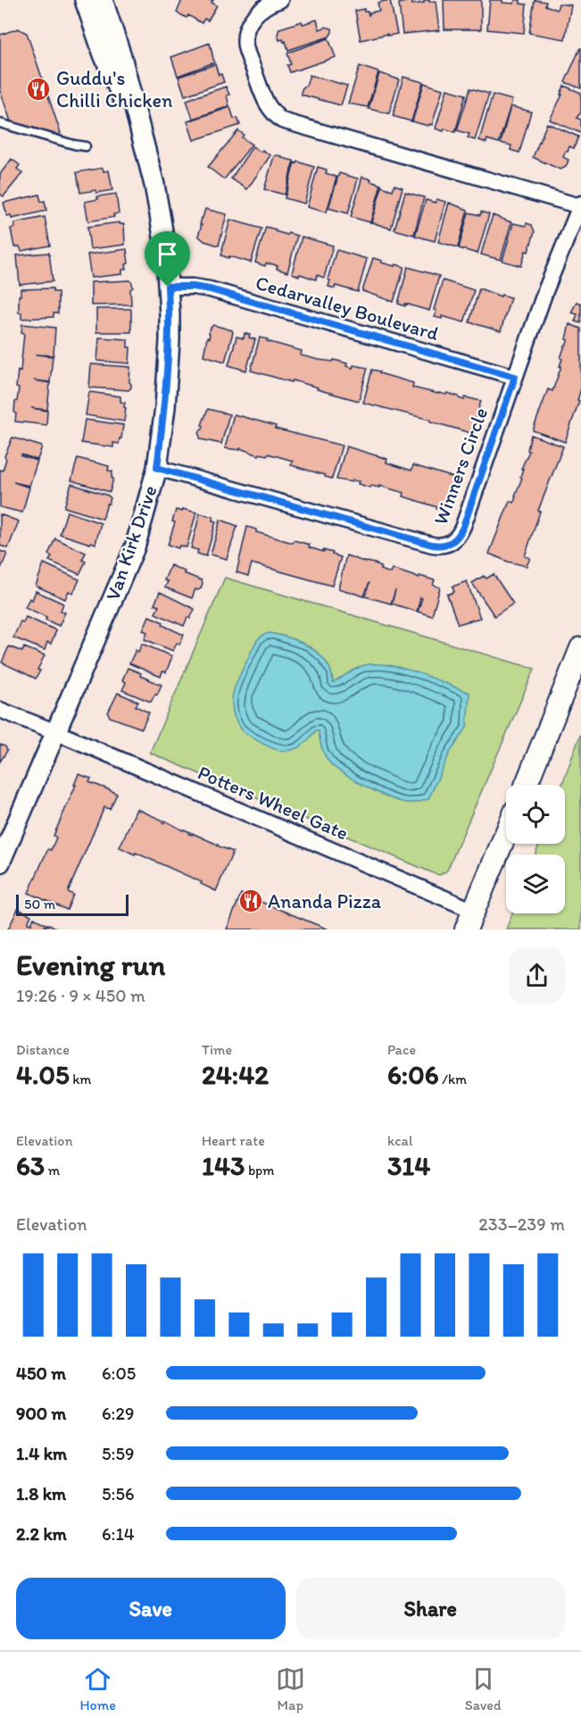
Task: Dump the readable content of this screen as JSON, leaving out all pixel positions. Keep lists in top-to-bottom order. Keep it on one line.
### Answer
{"streets":{"street":["Cedarvalley Boulevard","Winners Circle","Van Kirk Drive","Potters Wheel Gate"]},"crossings":[["Cedarvalley Boulevard","Winners Circle"],["Cedarvalley Boulevard","Van Kirk Drive"],["Winners Circle","Van Kirk Drive"],["Van Kirk Drive","Potters Wheel Gate"]],"places":{"restaurant":["Guddu's Chilli Chicken","Ananda Pizza"]},"scale_bar":"50 m","page":{"scale":"50 m","heading":["Evening run","19:26 · 9 × 450 m"],"stats":[["Distance","4.05 km"],["Time","24:42"],["Pace","6:06 /km"],["Elevation","63 m"],["Heart rate","143 bpm"],["kcal","314"]],"chart":["Elevation","233–239 m"],"list":[{"name":"450 m","note":"6:05"},{"name":"900 m","note":"6:29"},{"name":"1.4 km","note":"5:59"},{"name":"1.8 km","note":"5:56"},{"name":"2.2 km","note":"6:14"}],"buttons":["Save","Share"],"tabs":["Home","Map","Saved"]}}
